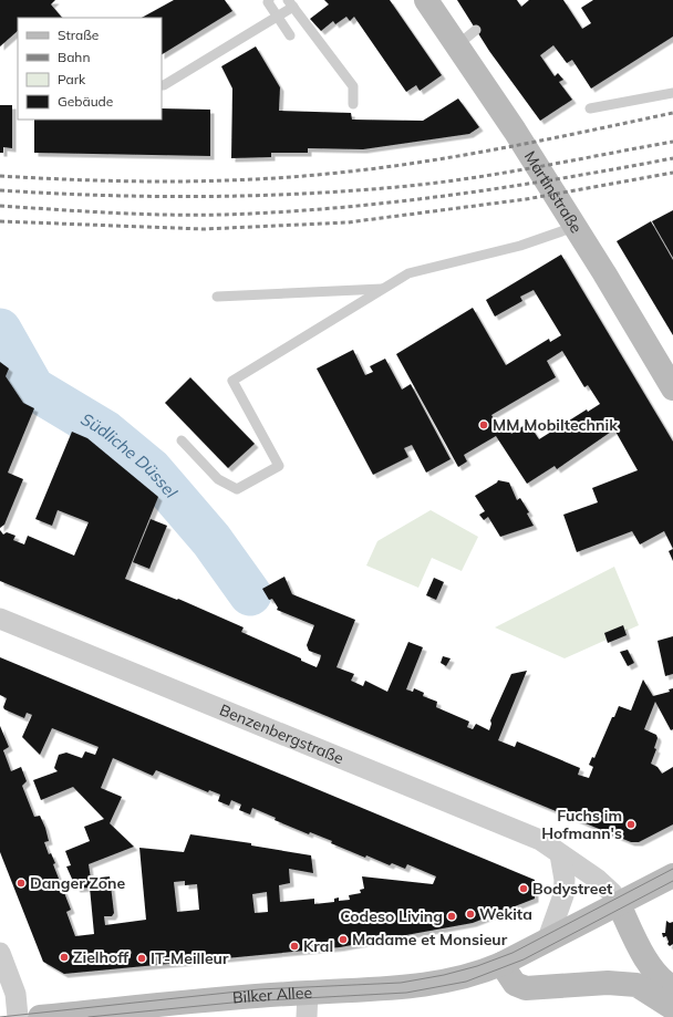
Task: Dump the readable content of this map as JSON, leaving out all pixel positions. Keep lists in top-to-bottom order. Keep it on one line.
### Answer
{"streets":{"street":["Martinstraße","Benzenbergstraße","Bilker Allee"]},"crossings":[["Benzenbergstraße","Bilker Allee"]],"water":["Südliche Düssel"],"places":["MM Mobiltechnik","Fuchs im Hofmann's","Danger Zone","Bodystreet","Wekita","Codeso Living","Madame et Monsieur","Kral","Zielhoff","IT-Meilleur"],"legend":["Straße","Bahn","Park","Gebäude"]}
